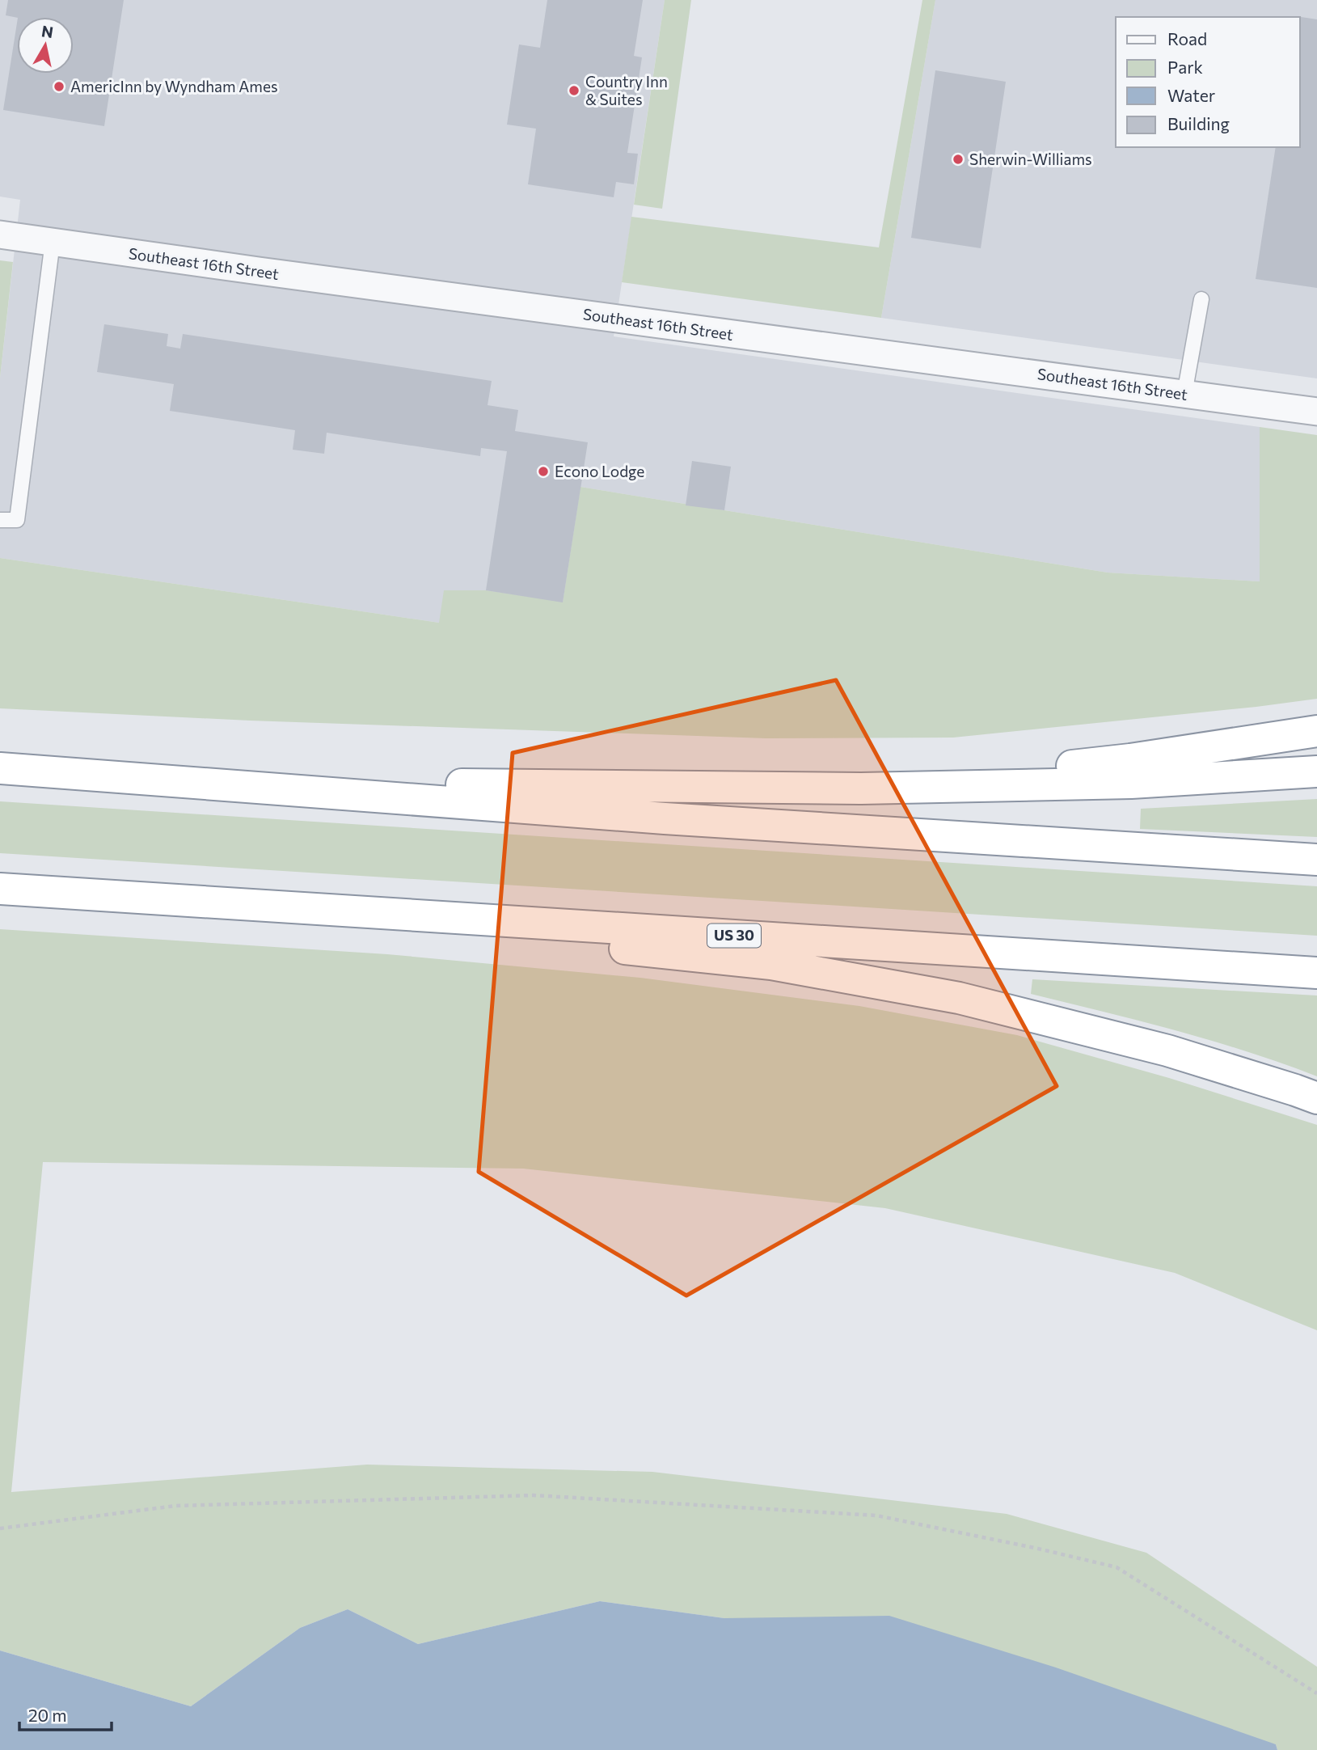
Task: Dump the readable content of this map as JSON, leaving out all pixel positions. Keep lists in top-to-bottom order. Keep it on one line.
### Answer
{"streets":{"highway":["US 30"],"street":["Southeast 16th Street"]},"places":["AmericInn by Wyndham Ames","Country Inn & Suites","Sherwin-Williams","Econo Lodge"],"legend":["Road","Park","Water","Building"],"scale_bar":"20 m","north":"top"}
